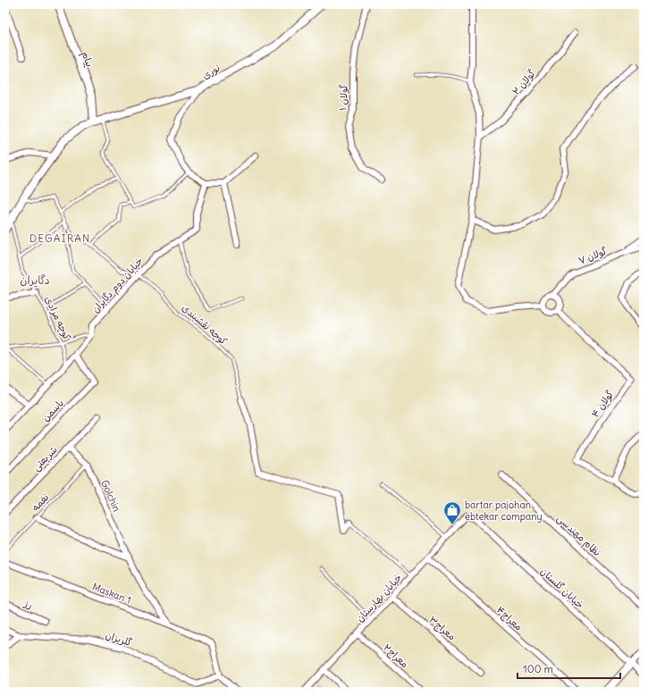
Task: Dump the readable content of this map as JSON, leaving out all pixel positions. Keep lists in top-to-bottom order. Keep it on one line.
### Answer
{"streets":{"street":["پیام","نوری","گولان ۲","گولان ۱","گولان ۷","خیابان دوم دگایران","گولان ۴","یاسمن","شریعتی","Golchin","نظام مهندسی","خیابان گلستان","Maskan 1","خیابان بهارستان","رز","معراج۴","معراج۳","گلریزان","معراج۲"],"lane":["کوچه مرادی","کوچه نقشبندی","نغمه"]},"crossings":[["پیام","نوری"],["نوری","کوچه مرادی"],["نوری","کوچه نقشبندی"],["گولان ۷","گولان ۴"],["خیابان دوم دگایران","کوچه مرادی"],["خیابان دوم دگایران","کوچه نقشبندی"],["خیابان دوم دگایران","یاسمن"],["شریعتی","Golchin"],["Golchin","نغمه"],["Golchin","Maskan 1"],["خیابان گلستان","خیابان بهارستان"],["Maskan 1","گلریزان"],["خیابان بهارستان","معراج۴"],["خیابان بهارستان","معراج۳"],["خیابان بهارستان","معراج۲"]],"districts":["DEGAIRAN","دگایران"],"places":{"shop":["bartar pajohan ebtekar company"]},"scale_bar":"100 m"}
